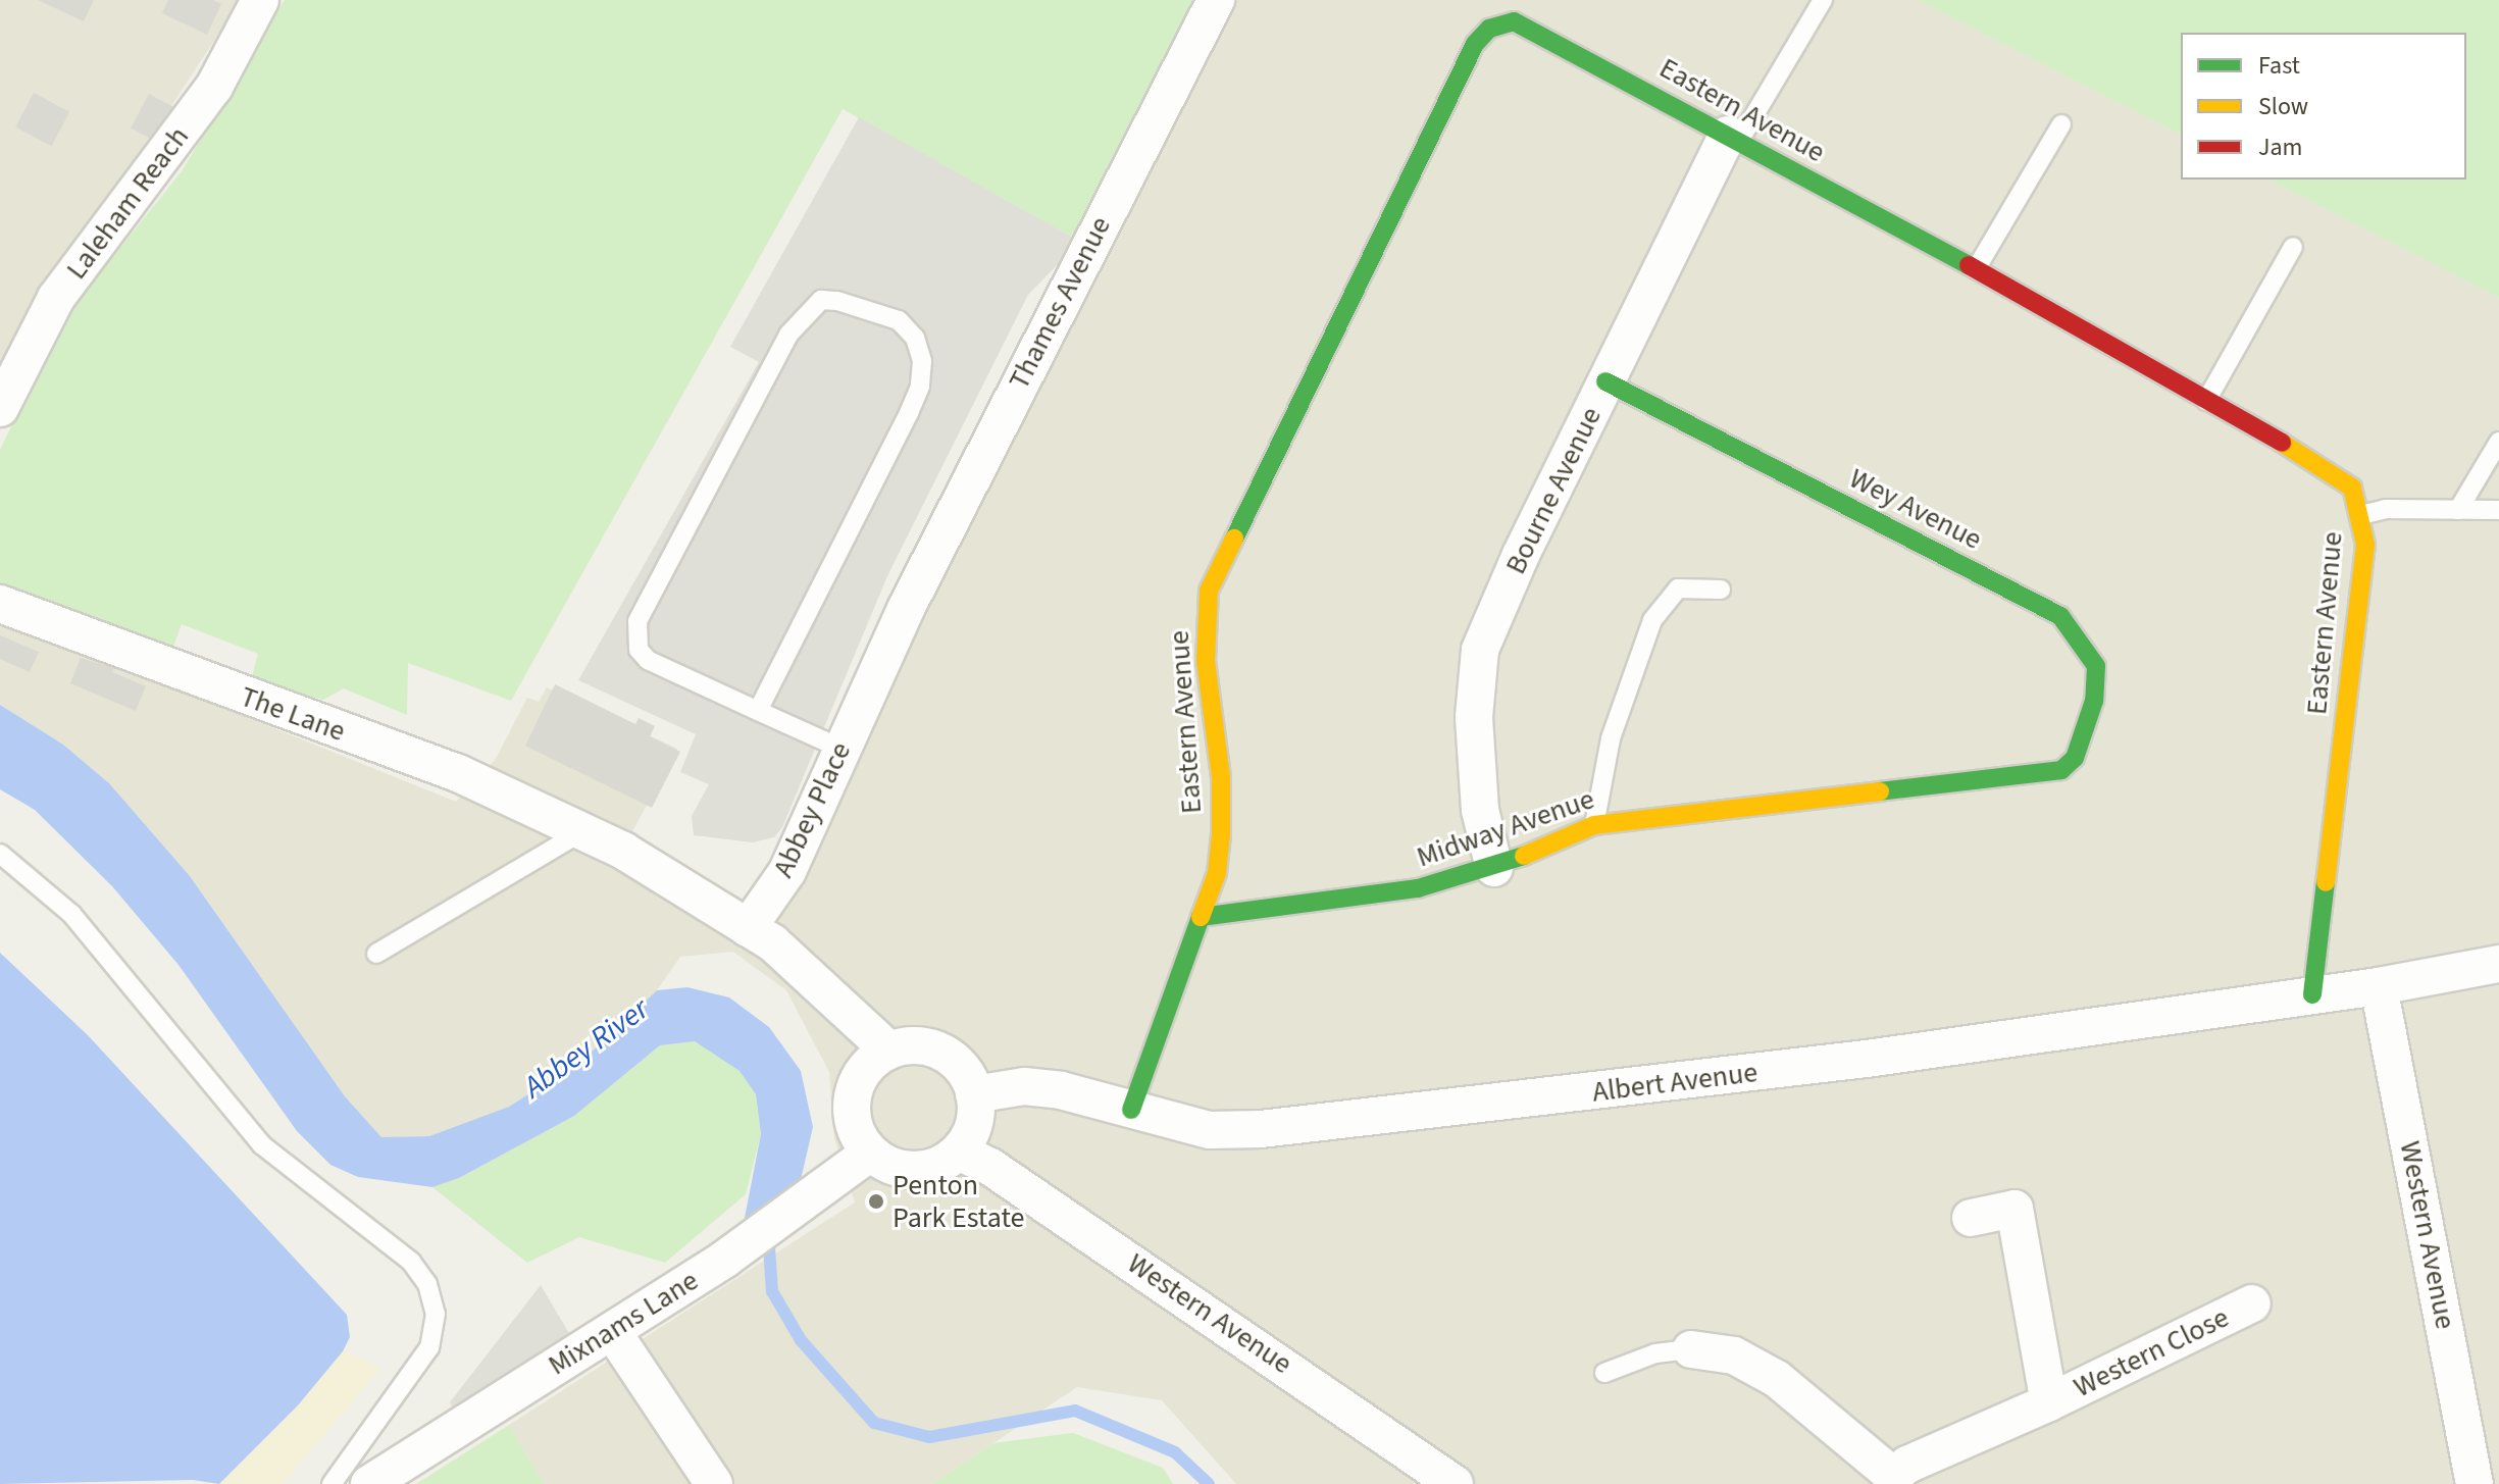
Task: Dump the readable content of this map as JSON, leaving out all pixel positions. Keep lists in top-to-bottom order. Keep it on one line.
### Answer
{"streets":{"street":["Eastern Avenue","Laleham Reach","Thames Avenue","Bourne Avenue","Wey Avenue","The Lane","Abbey Place","Midway Avenue","Albert Avenue","Western Avenue","Mixnams Lane","Western Close"]},"crossings":[["Eastern Avenue","Bourne Avenue"],["Eastern Avenue","Midway Avenue"],["Eastern Avenue","Albert Avenue"],["Thames Avenue","Abbey Place"],["Bourne Avenue","Wey Avenue"],["Bourne Avenue","Midway Avenue"],["Wey Avenue","Midway Avenue"],["The Lane","Abbey Place"],["Albert Avenue","Western Avenue"],["Albert Avenue","Mixnams Lane"],["Western Avenue","Mixnams Lane"]],"water":["Abbey River"],"places":["Penton Park Estate"],"legend":["Fast","Slow","Jam"]}
